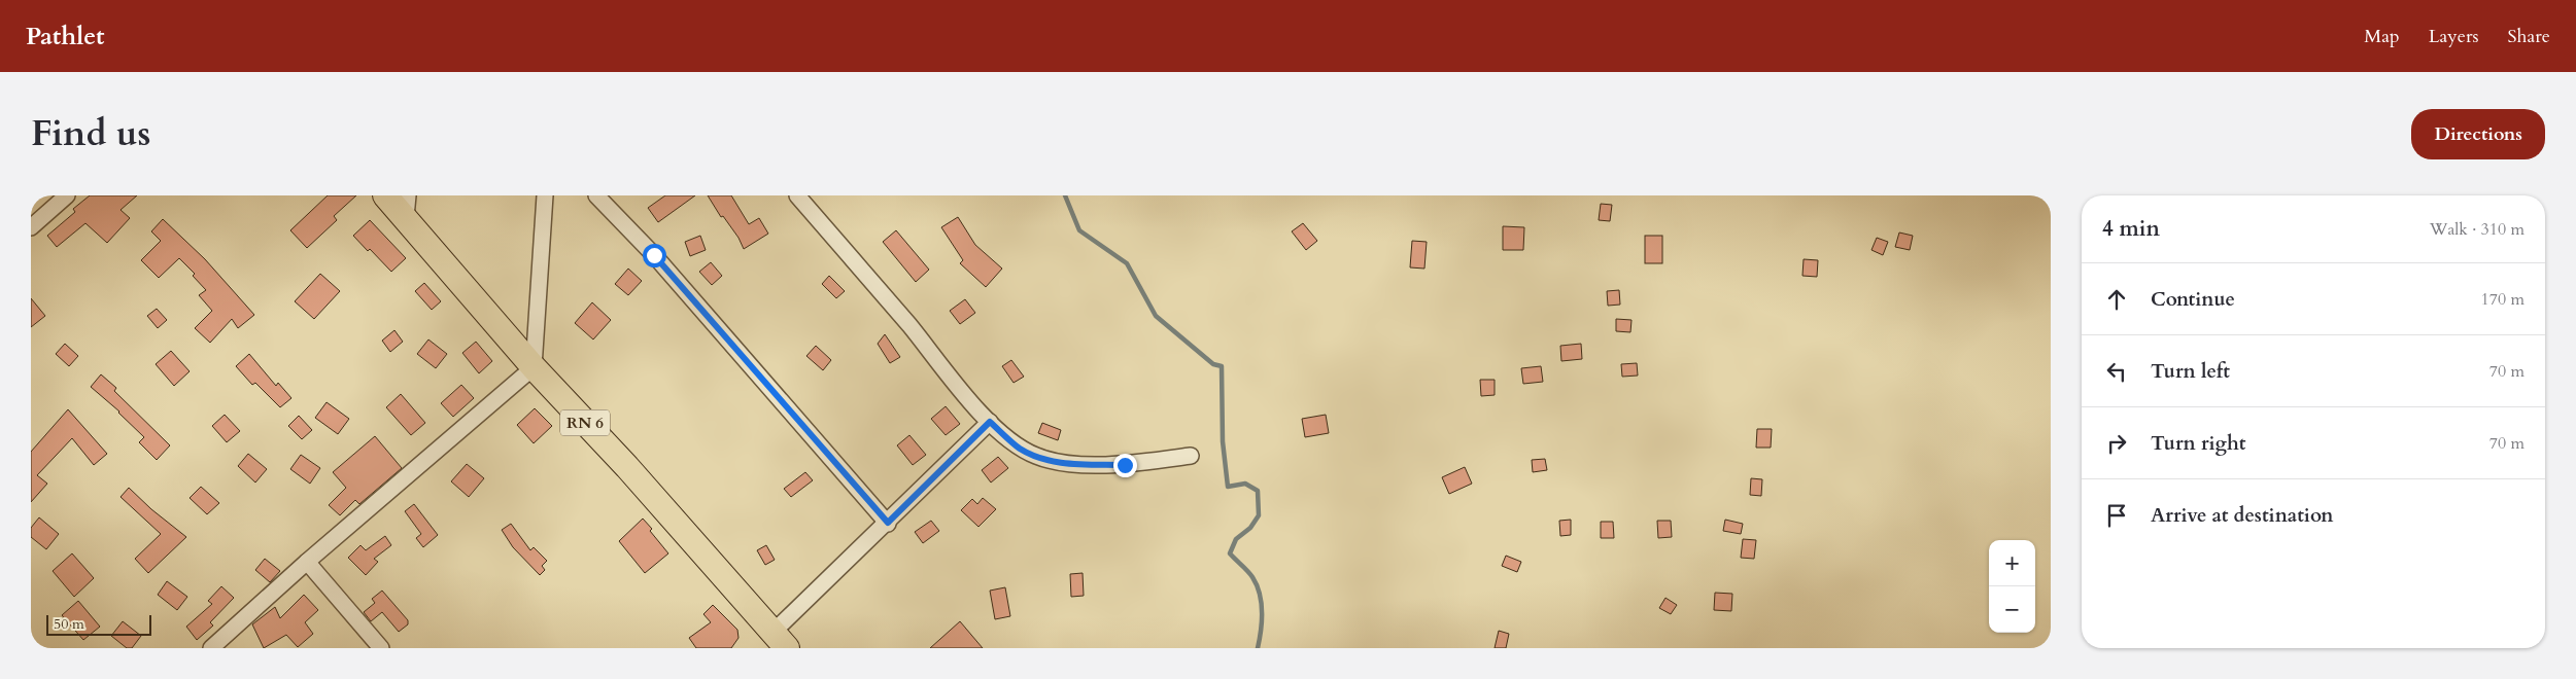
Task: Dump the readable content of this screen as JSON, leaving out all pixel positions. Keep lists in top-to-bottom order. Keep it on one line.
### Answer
{"streets":{"main road":["RN 6"]},"scale_bar":"50 m","page":{"header":"Pathlet","nav":["Map","Layers","Share"],"title":"Find us","buttons":"Directions","heading":["4 min","Walk · 310 m"],"list":[["Continue","170 m"],["Turn left","70 m"],["Turn right","70 m"],"Arrive at destination"],"map_buttons":["+","−"],"scale":"50 m"}}
